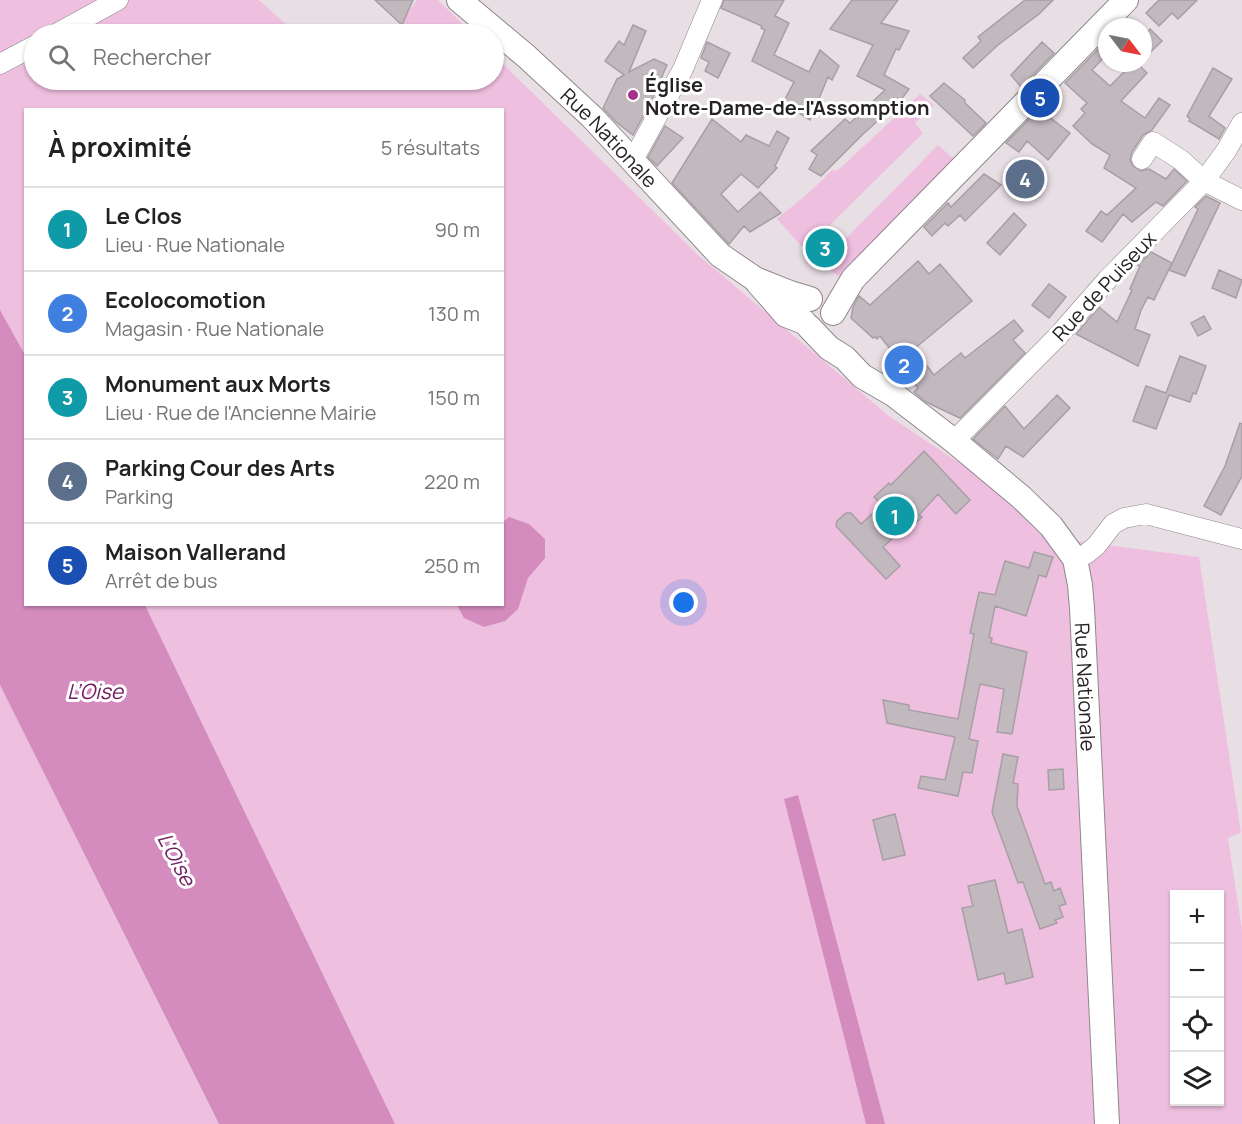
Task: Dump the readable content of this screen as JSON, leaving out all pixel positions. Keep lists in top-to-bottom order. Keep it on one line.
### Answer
{"streets":{"street":["Rue Nationale","Rue de Puiseux"]},"crossings":[["Rue Nationale","Rue de Puiseux"]],"water":["L’Oise","L'Oise"],"places":["Église Notre-Dame-de-l'Assomption"],"north":"bottom right","page":{"search":"Rechercher","pins":["5","4","3","2","1"],"heading":["À proximité","5 résultats"],"list":[{"mark":"1","name":"Le Clos","note":"Lieu · Rue Nationale","value":"90 m"},{"mark":"2","name":"Ecolocomotion","note":"Magasin · Rue Nationale","value":"130 m"},{"mark":"3","name":"Monument aux Morts","note":"Lieu · Rue de l'Ancienne Mairie","value":"150 m"},{"mark":"4","name":"Parking Cour des Arts","note":"Parking","value":"220 m"},{"mark":"5","name":"Maison Vallerand","note":"Arrêt de bus","value":"250 m"}],"map_buttons":["+","−"]}}
